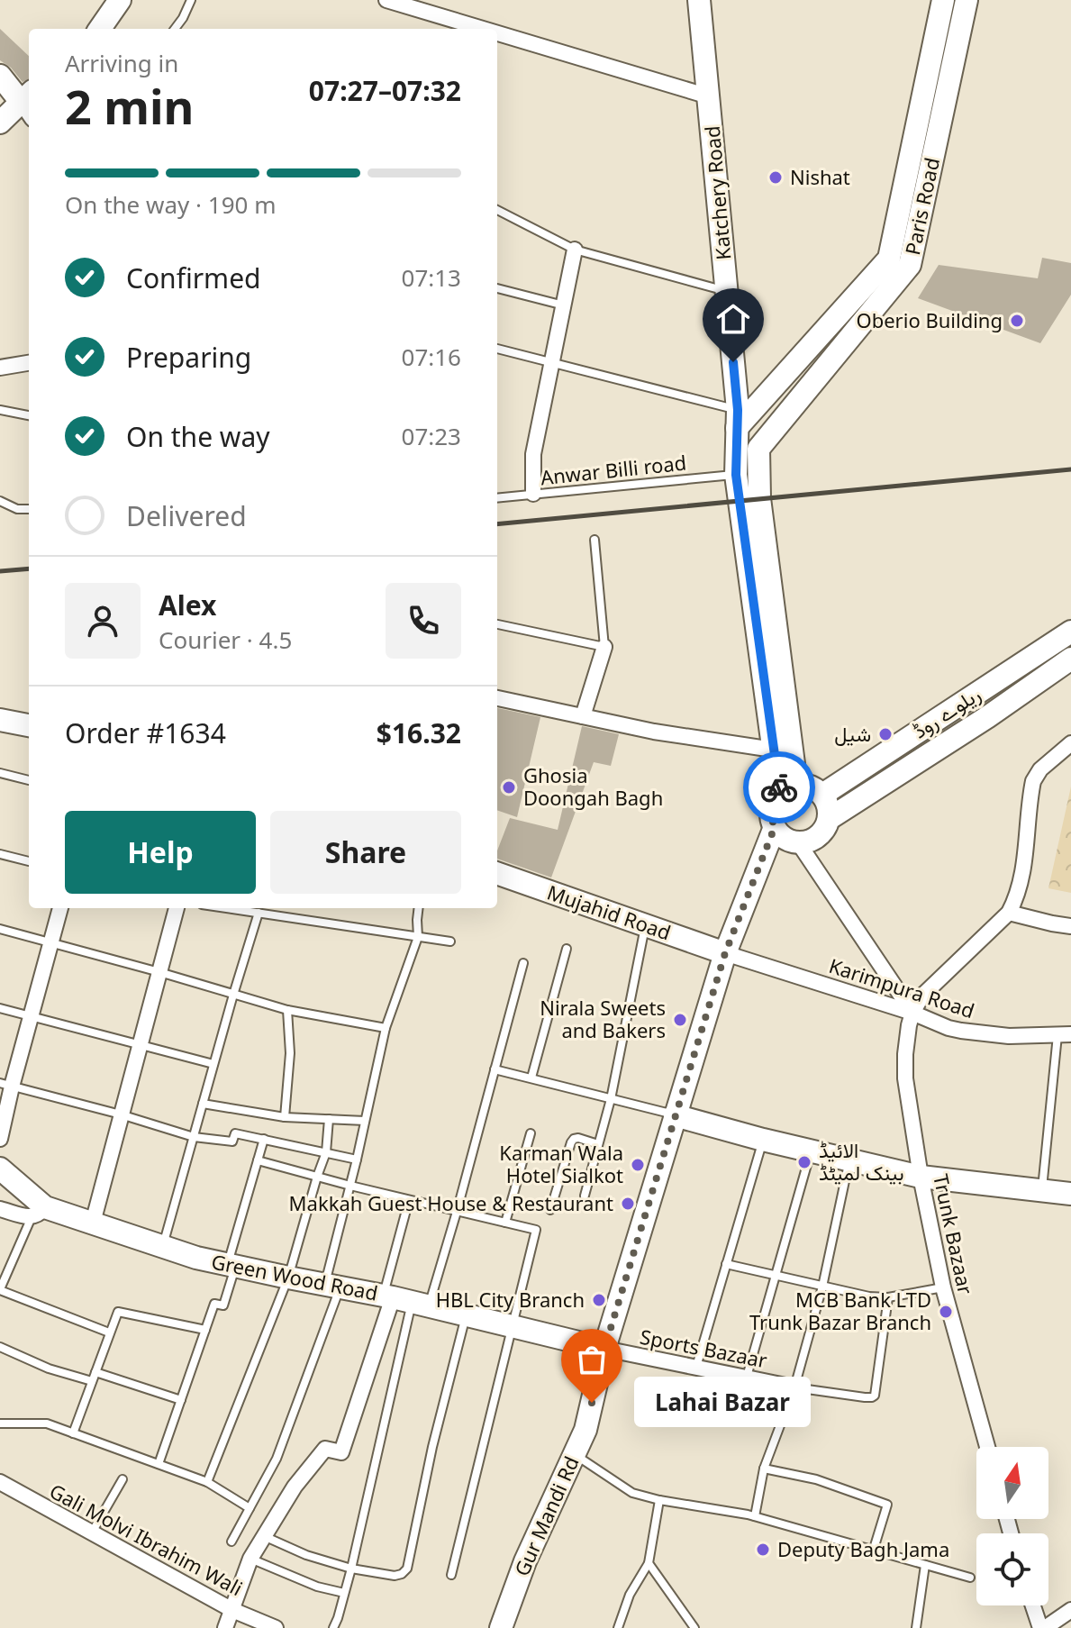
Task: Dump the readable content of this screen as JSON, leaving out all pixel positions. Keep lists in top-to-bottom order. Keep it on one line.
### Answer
{"streets":{"main road":["Katchery Road","Paris Road","ریلوے روڈ","Mujahid Road","Green Wood Road","Gur Mandi Rd"],"street":["Karimpura Road","Trunk Bazaar","Sports Bazaar","Gali Molvi Ibrahim Wali"],"lane":["Anwar Billi road"]},"crossings":[["Katchery Road","Paris Road"],["Katchery Road","Anwar Billi road"],["Katchery Road","ریلوے روڈ"],["Katchery Road","Gur Mandi Rd"],["Paris Road","ریلوے روڈ"],["Paris Road","Gur Mandi Rd"],["ریلوے روڈ","Gur Mandi Rd"],["Mujahid Road","Karimpura Road"],["Mujahid Road","Gur Mandi Rd"],["Karimpura Road","Trunk Bazaar"],["Karimpura Road","Gur Mandi Rd"],["Green Wood Road","Sports Bazaar"],["Green Wood Road","Gur Mandi Rd"],["Sports Bazaar","Gur Mandi Rd"]],"places":["Nishat","Oberio Building","شیل","Ghosia Doongah Bagh","Nirala Sweets and Bakers","الائیڈ بینک لمیٹڈ","Karman Wala Hotel Sialkot","Makkah Guest House & Restaurant","HBL City Branch","MCB Bank LTD Trunk Bazar Branch","Lahai Bazar","Deputy Bagh Jama"],"north":"top","page":{"heading":["2 min","Arriving in","07:27–07:32"],"panel":["Alex","Courier · 4.5","Order #1634","$16.32"],"bar":"On the way · 190 m","list":[["Confirmed","07:13"],["Preparing","07:16"],["On the way","07:23"],"Delivered"],"buttons":["Help","Share"],"bubble":"Lahai Bazar"}}
